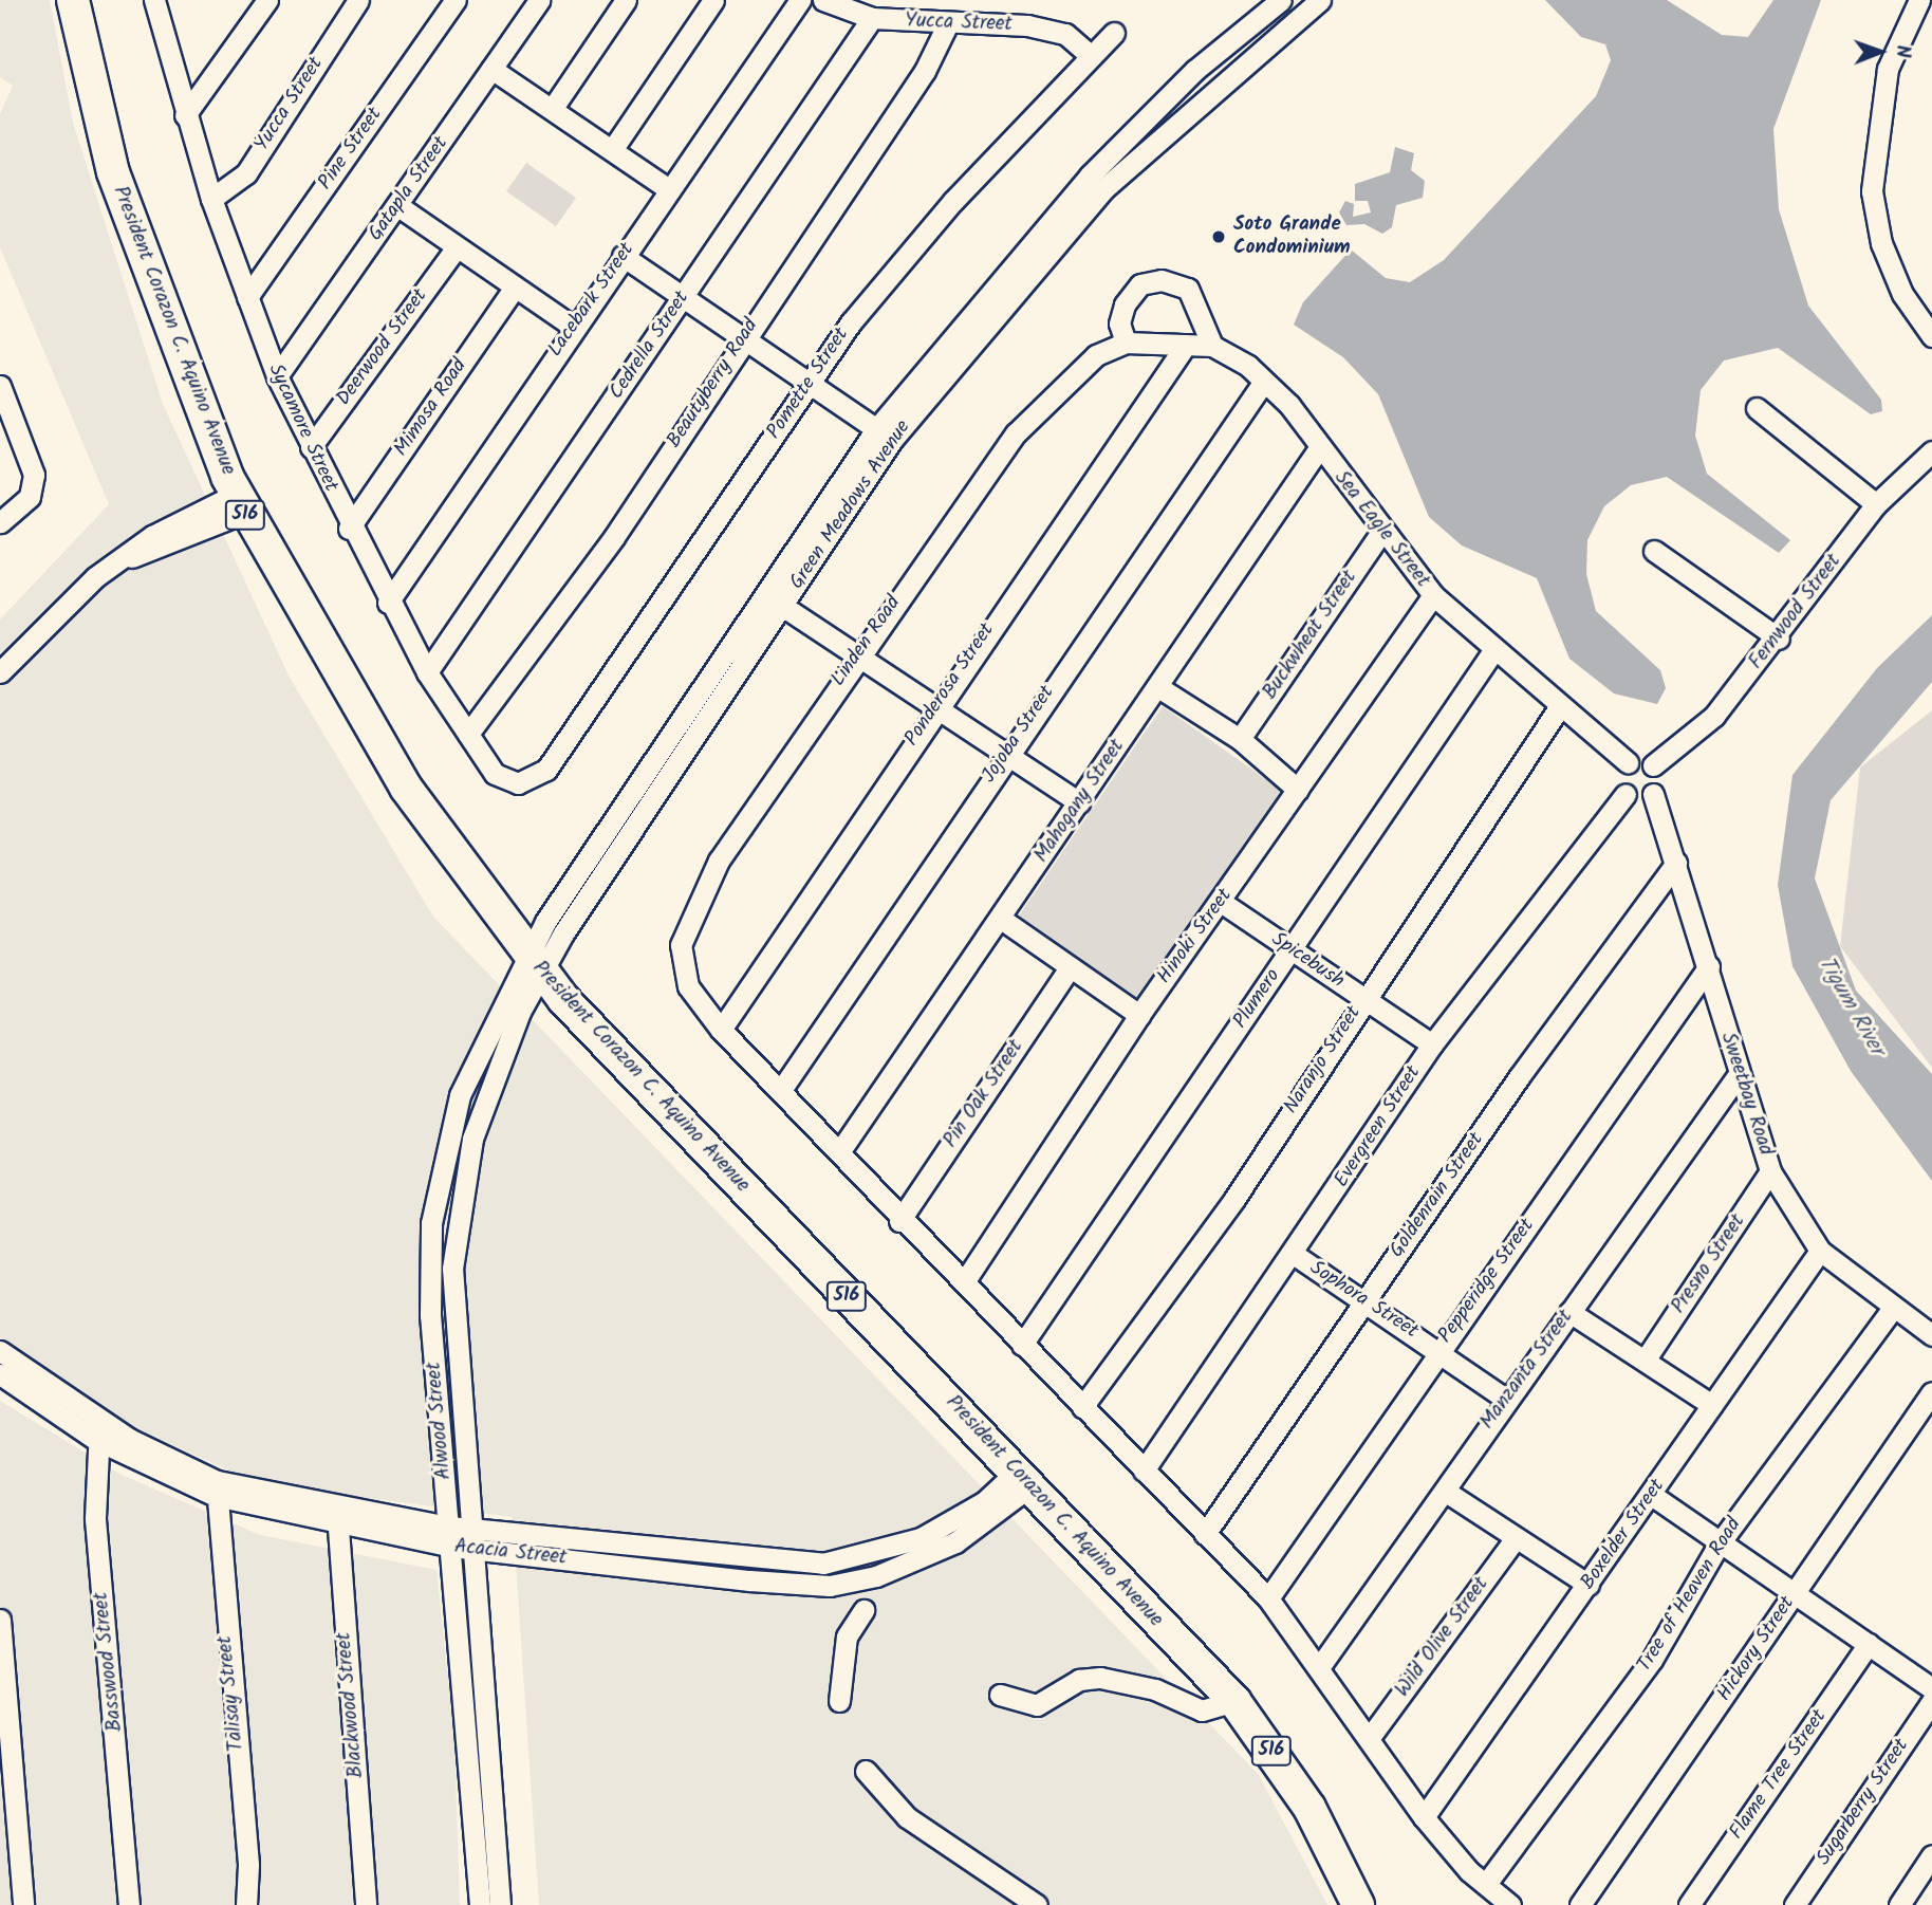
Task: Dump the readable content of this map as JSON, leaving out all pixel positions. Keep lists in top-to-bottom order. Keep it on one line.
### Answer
{"streets":{"highway":["President Corazon C. Aquino Avenue","516"],"street":["Yucca Street","Pine Street","Gatapla Street","Lacebark Street","Cedrella Street","Deerwood Street","Beautyberry Road","Pomette Street","Mimosa Road","Sycamore Street","Green Meadows Avenue","Sea Eagle Street","Fernwood Street","Buckwheat Street","Linden Road","Ponderosa Street","Jojoba Street","Mahogany Street","Hinoki Street","Spicebush","Plumero","Naranjo Street","Pin Oak Street","Sweetbay Road","Evergreen Street","Goldenrain Street","Presno Street","Pepperidge Street","Sophora Street","Manzanta Street","Alwood Street","Boxelder Street","Acacia Street","Tree of Heaven Road","Wild Olive Street","Hickory Street","Basswood Street","Talisay Street","Blackwood Street","Flame Tree Street","Sugarberry Street"]},"crossings":[["Yucca Street","Cedrella Street"],["Yucca Street","Beautyberry Road"],["Yucca Street","Pomette Street"],["Yucca Street","Sycamore Street"],["Pine Street","Sycamore Street"],["Gatapla Street","Sycamore Street"],["Lacebark Street","Sycamore Street"],["President Corazon C. Aquino Avenue","Green Meadows Avenue"],["President Corazon C. Aquino Avenue","Alwood Street"],["President Corazon C. Aquino Avenue","Acacia Street"],["Cedrella Street","Sycamore Street"],["Deerwood Street","Sycamore Street"],["Beautyberry Road","Sycamore Street"],["Pomette Street","Sycamore Street"],["Mimosa Road","Sycamore Street"],["Green Meadows Avenue","Alwood Street"],["Sea Eagle Street","Fernwood Street"],["Sea Eagle Street","Buckwheat Street"],["Sea Eagle Street","Jojoba Street"],["Sea Eagle Street","Mahogany Street"],["Sea Eagle Street","Hinoki Street"],["Sea Eagle Street","Plumero"],["Sea Eagle Street","Naranjo Street"],["Sea Eagle Street","Sweetbay Road"],["Sea Eagle Street","Evergreen Street"],["Fernwood Street","Sweetbay Road"],["Fernwood Street","Evergreen Street"],["Linden Road","Ponderosa Street"],["Hinoki Street","Spicebush"],["Spicebush","Plumero"],["Spicebush","Naranjo Street"],["Spicebush","Evergreen Street"],["Sweetbay Road","Evergreen Street"],["Sweetbay Road","Goldenrain Street"],["Sweetbay Road","Presno Street"],["Sweetbay Road","Pepperidge Street"],["Sweetbay Road","Manzanta Street"],["Sweetbay Road","Boxelder Street"],["Sweetbay Road","Tree of Heaven Road"],["Evergreen Street","Sophora Street"],["Goldenrain Street","Sophora Street"],["Pepperidge Street","Sophora Street"],["Sophora Street","Manzanta Street"],["Alwood Street","Acacia Street"],["Acacia Street","Basswood Street"],["Acacia Street","Talisay Street"],["Acacia Street","Blackwood Street"]],"water":["Tigum River"],"places":["Soto Grande Condominium"],"north":"right"}
